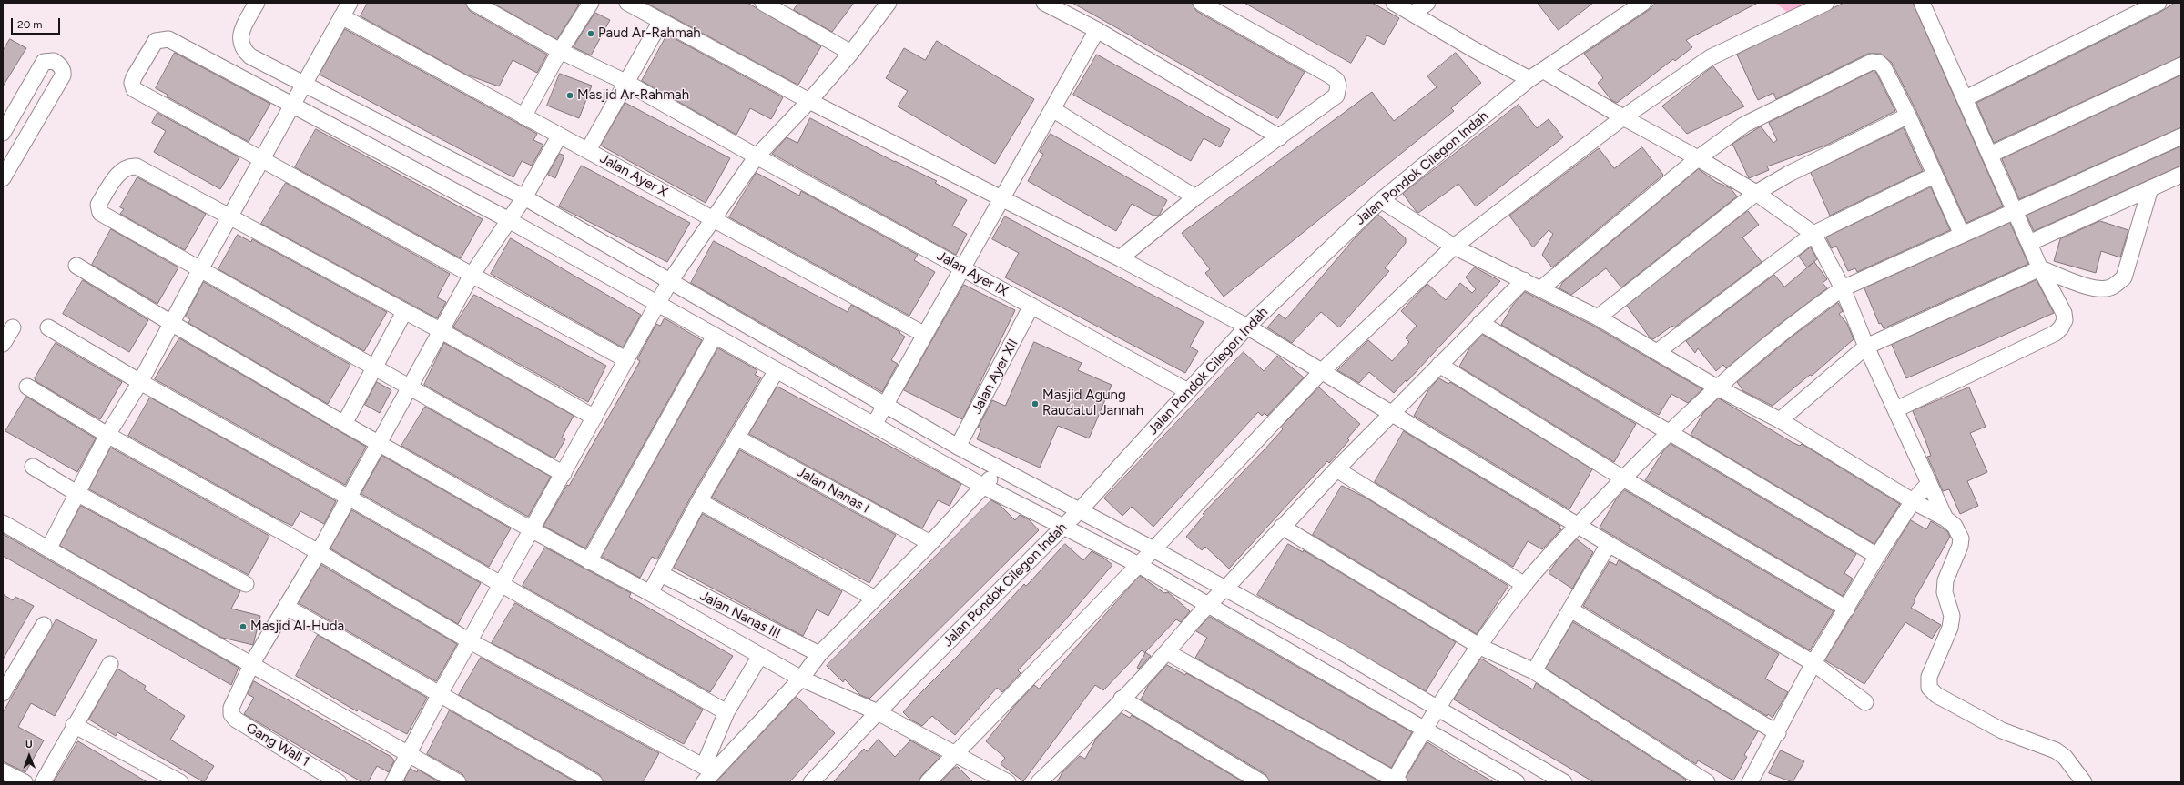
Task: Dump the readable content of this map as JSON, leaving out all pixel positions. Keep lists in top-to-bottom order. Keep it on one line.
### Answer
{"streets":{"street":["Jalan Pondok Cilegon Indah","Jalan Ayer X","Jalan Ayer IX","Jalan Ayer XII","Jalan Nanas I","Jalan Nanas III","Gang Wall 1"]},"crossings":[["Jalan Pondok Cilegon Indah","Jalan Ayer IX"],["Jalan Ayer IX","Jalan Ayer XII"]],"places":["Paud Ar-Rahmah","Masjid Ar-Rahmah","Masjid Agung Raudatul Jannah","Masjid Al-Huda"],"scale_bar":"20 m","north":"top"}
